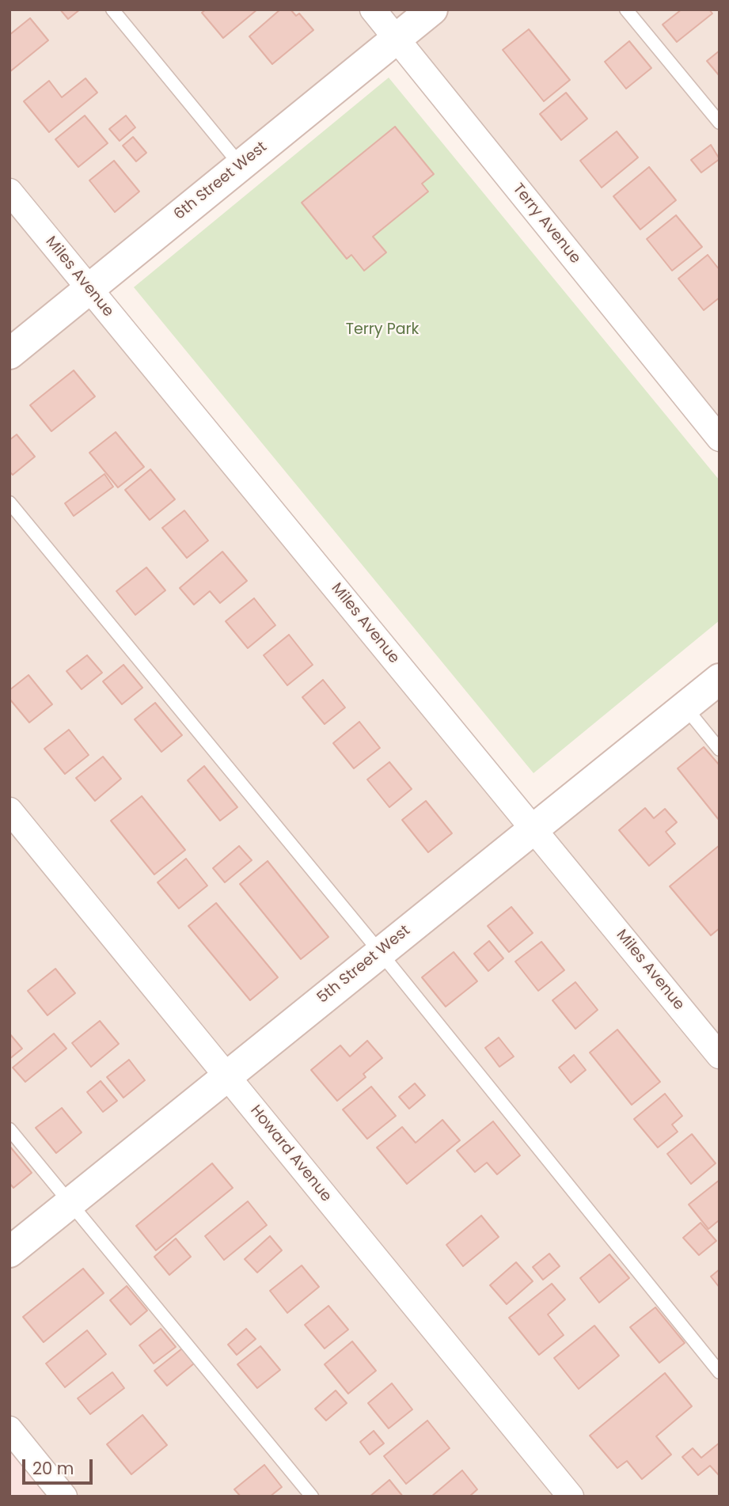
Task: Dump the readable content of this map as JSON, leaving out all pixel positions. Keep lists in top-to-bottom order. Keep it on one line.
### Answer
{"streets":{"street":["6th Street West","Terry Avenue","Miles Avenue","5th Street West","Howard Avenue"]},"crossings":[["6th Street West","Terry Avenue"],["6th Street West","Miles Avenue"],["Miles Avenue","5th Street West"],["5th Street West","Howard Avenue"]],"parks":["Terry Park"],"scale_bar":"20 m"}
